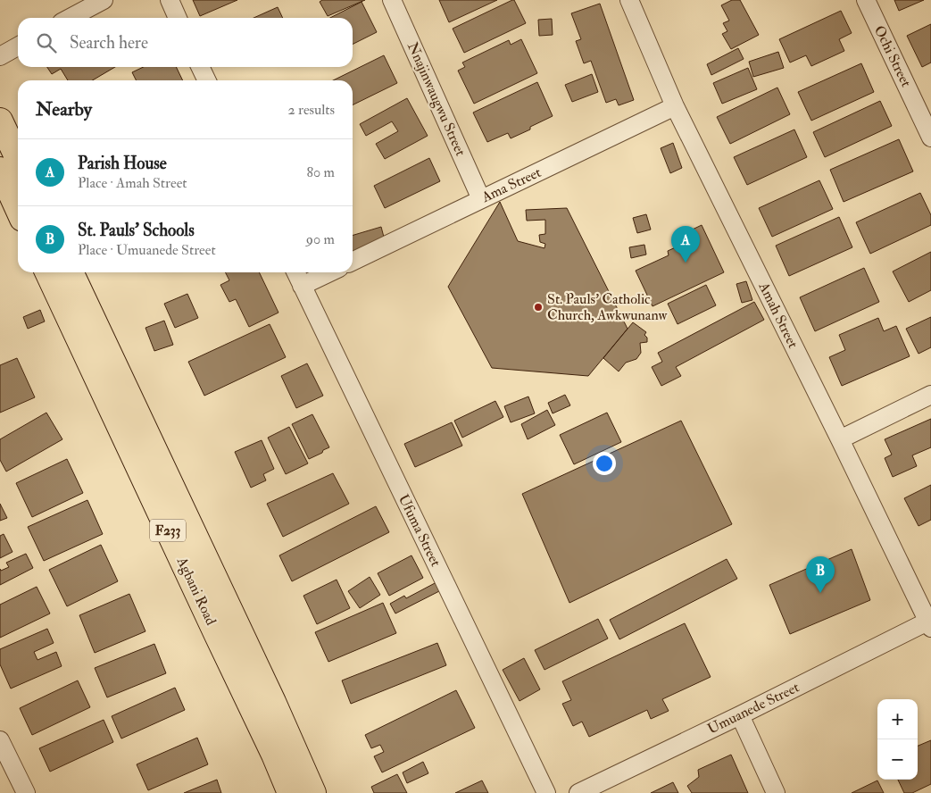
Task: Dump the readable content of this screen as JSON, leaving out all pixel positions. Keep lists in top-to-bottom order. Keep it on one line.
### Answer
{"streets":{"main road":["F233","Agbani Road"],"street":["Ochi Street","Nnajinwaugwu Street","Ama Street","Amah Street","Ufuma Street","Umuanede Street"]},"crossings":[["Nnajinwaugwu Street","Ama Street"],["Ama Street","Amah Street"],["Amah Street","Umuanede Street"]],"places":["St. Pauls' Catholic Church, Awkwunanw"],"page":{"search":"Search here","heading":["Nearby","2 results"],"list":[{"mark":"A","name":"Parish House","note":"Place · Amah Street","value":"80 m"},{"mark":"B","name":"St. Pauls' Schools","note":"Place · Umuanede Street","value":"90 m"}],"pins":["A","B"],"map_buttons":["+","−"]}}
